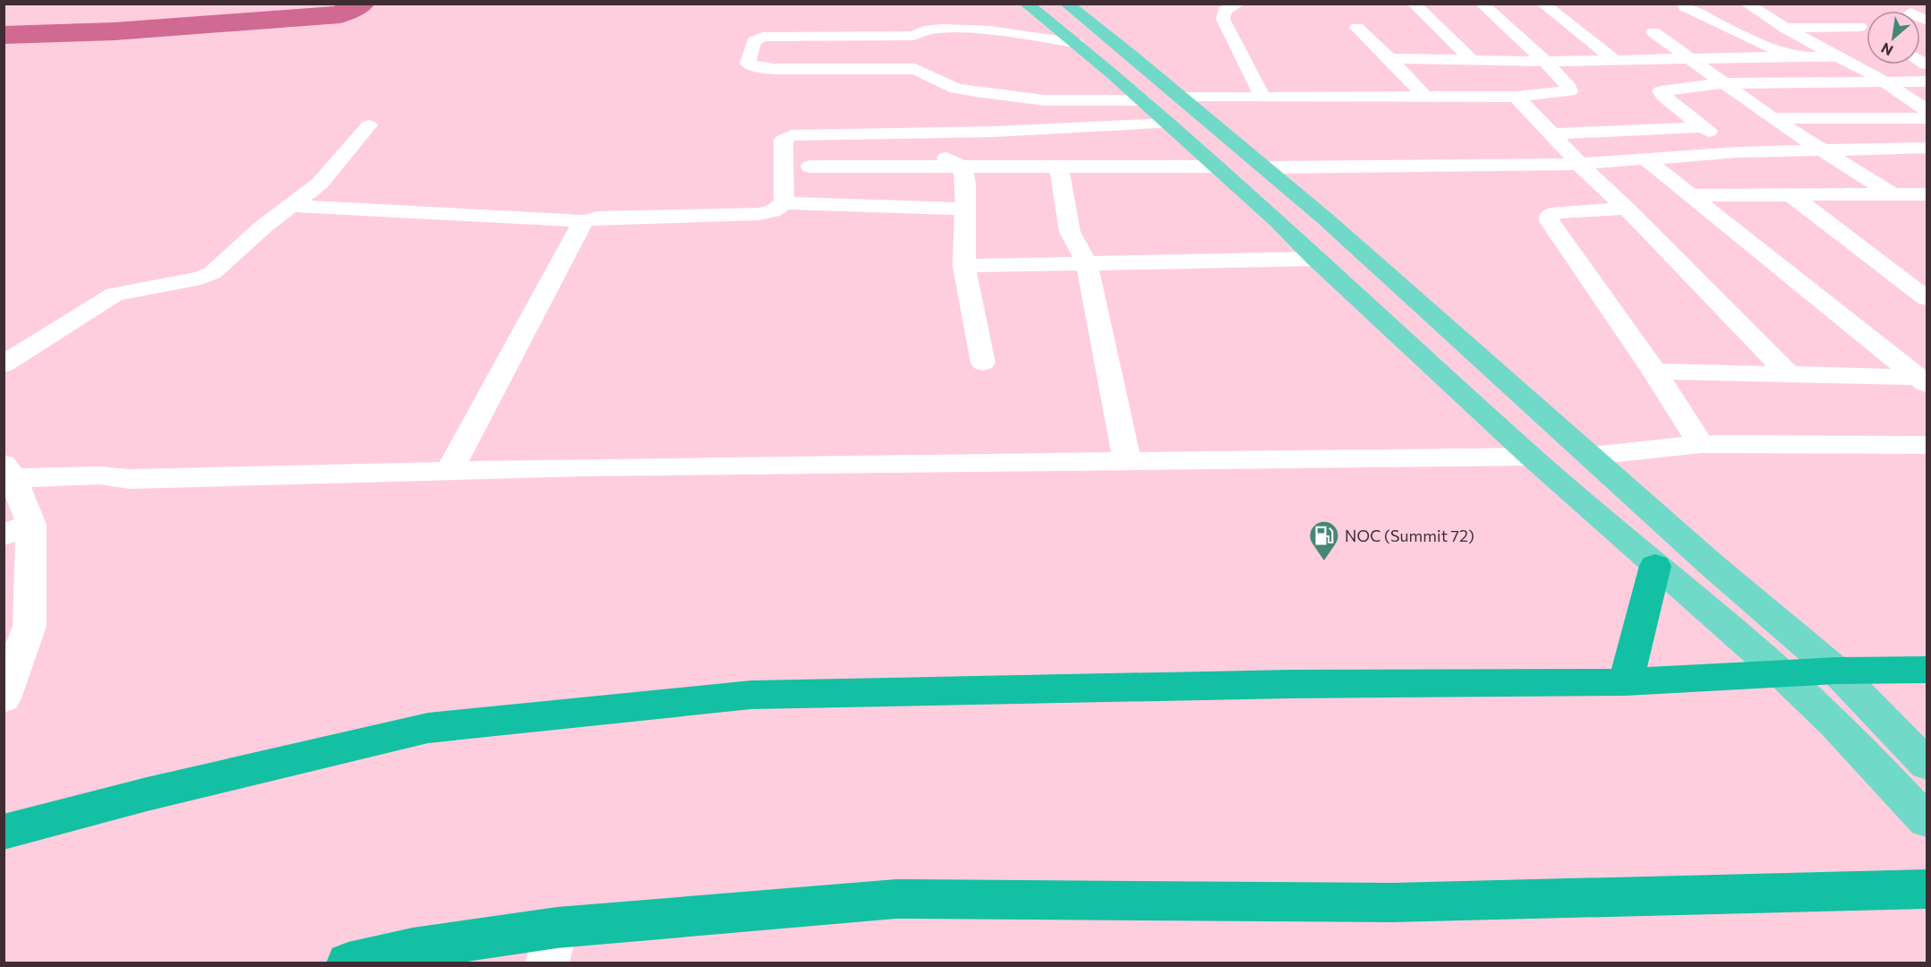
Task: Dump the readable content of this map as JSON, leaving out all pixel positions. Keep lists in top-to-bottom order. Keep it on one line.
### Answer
{"places":{"fuel station":["NOC (Summit 72)"]},"north":"bottom left"}
